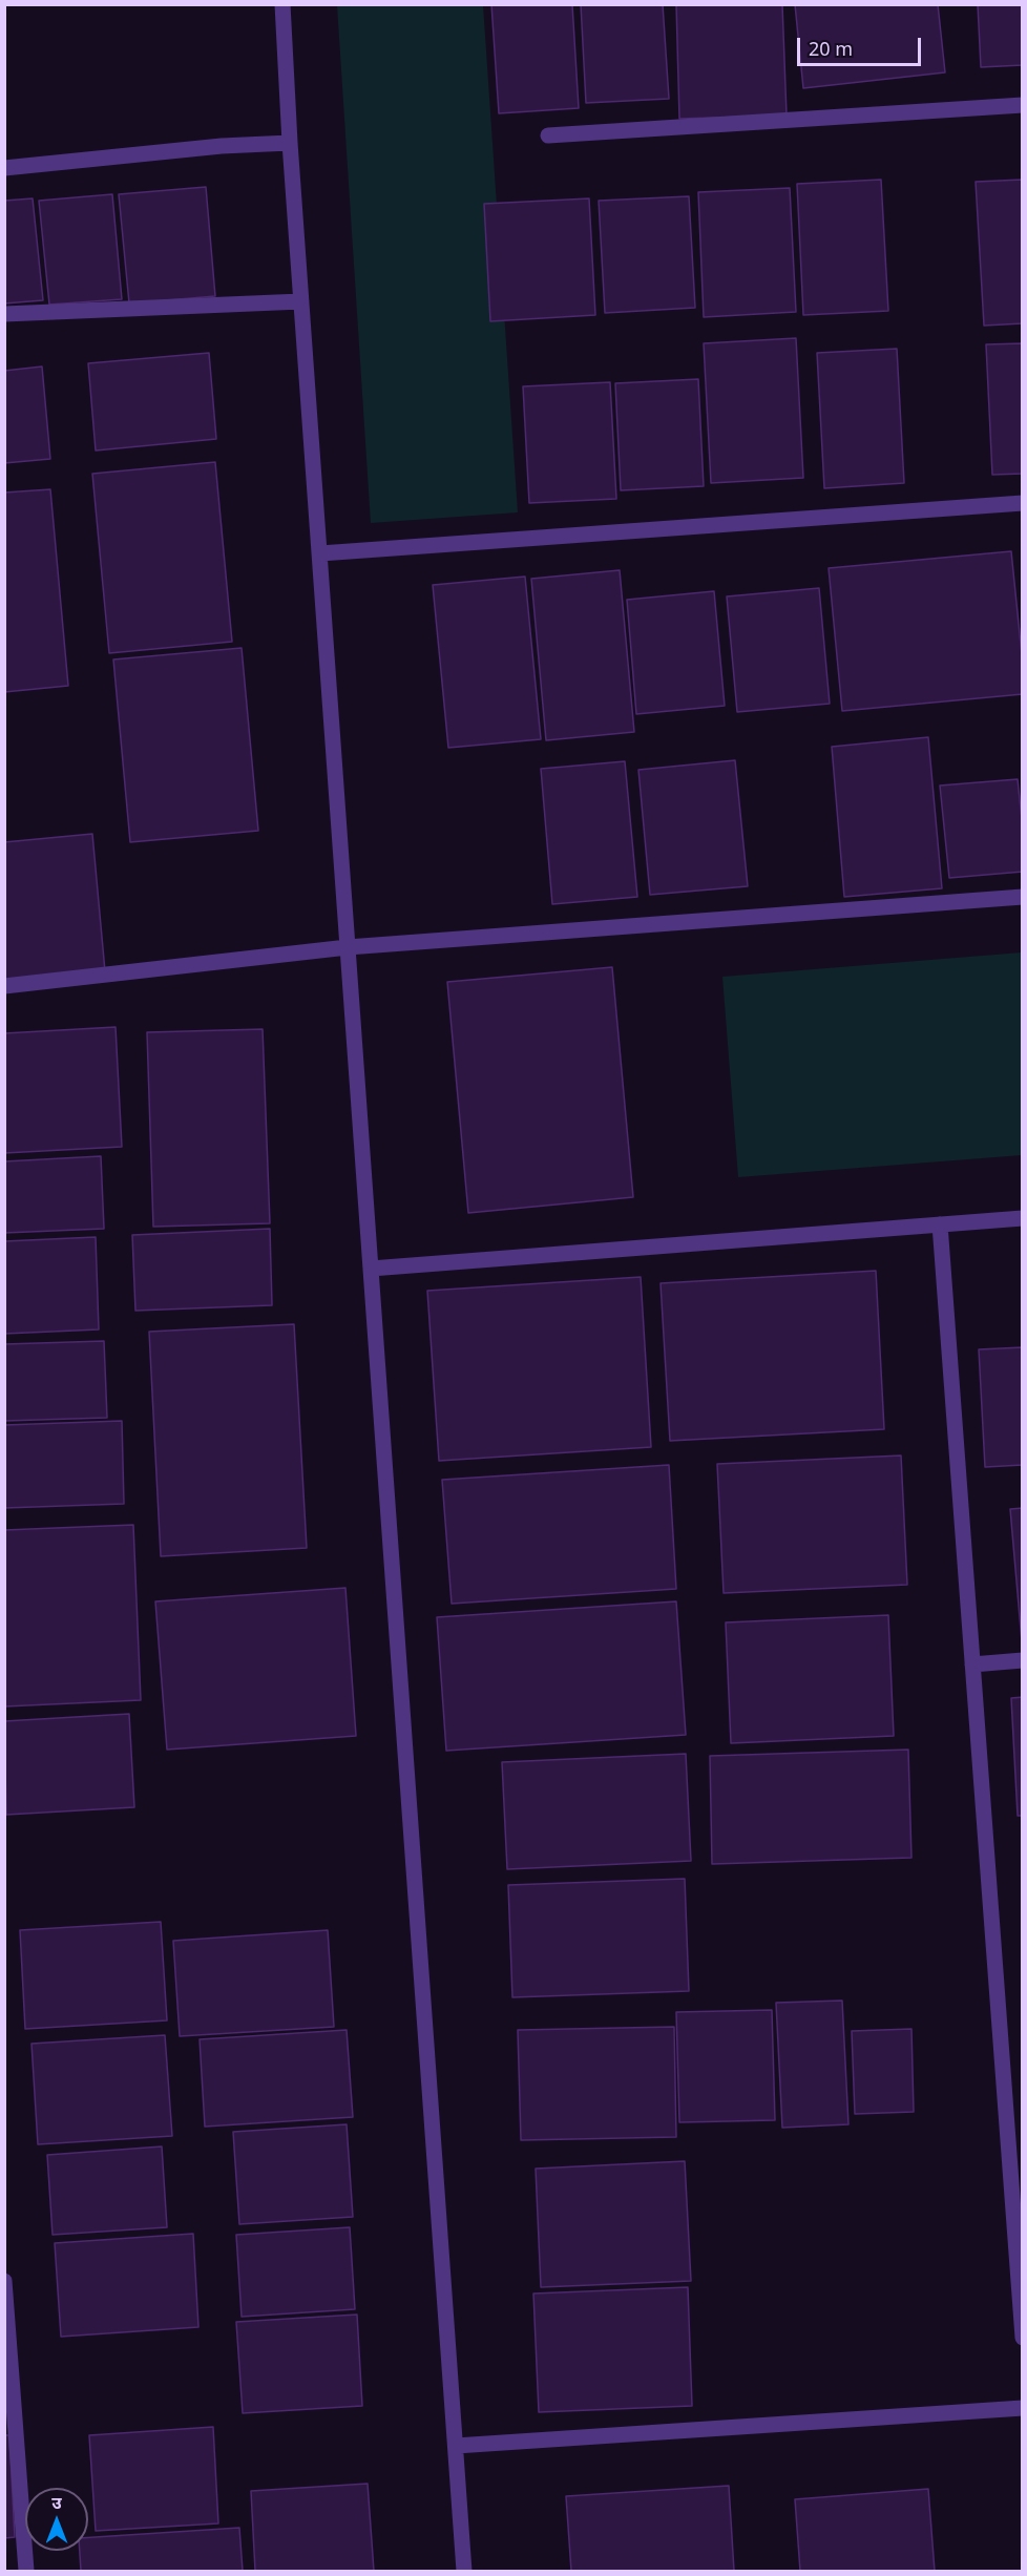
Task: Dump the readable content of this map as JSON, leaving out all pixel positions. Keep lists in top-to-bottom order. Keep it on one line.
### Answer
{"scale_bar":"20 m","north":"top"}
